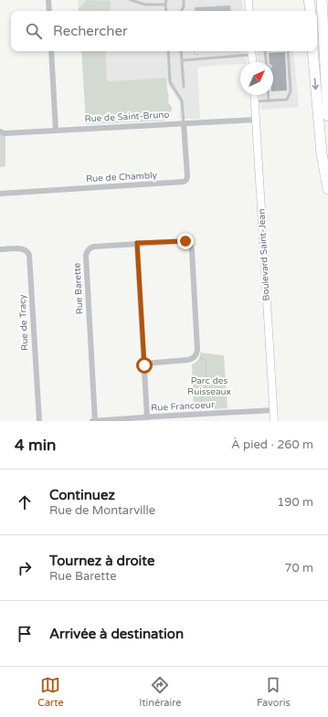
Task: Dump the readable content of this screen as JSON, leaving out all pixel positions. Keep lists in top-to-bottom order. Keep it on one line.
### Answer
{"streets":{"street":["Rue de Saint-Bruno","Rue de Chambly","Boulevard Saint-Jean","Rue Barette","Rue de Tracy","Rue Francoeur"]},"crossings":[["Rue de Saint-Bruno","Rue de Chambly"],["Rue de Saint-Bruno","Boulevard Saint-Jean"],["Boulevard Saint-Jean","Rue Francoeur"],["Rue Barette","Rue Francoeur"]],"parks":["Parc des Ruisseaux"],"north":"top right","page":{"search":"Rechercher","heading":["4 min","À pied · 260 m"],"list":[["Continuez","Rue de Montarville","190 m"],["Tournez à droite","Rue Barette","70 m"],"Arrivée à destination"],"nav":["Carte","Itinéraire","Favoris"]}}
